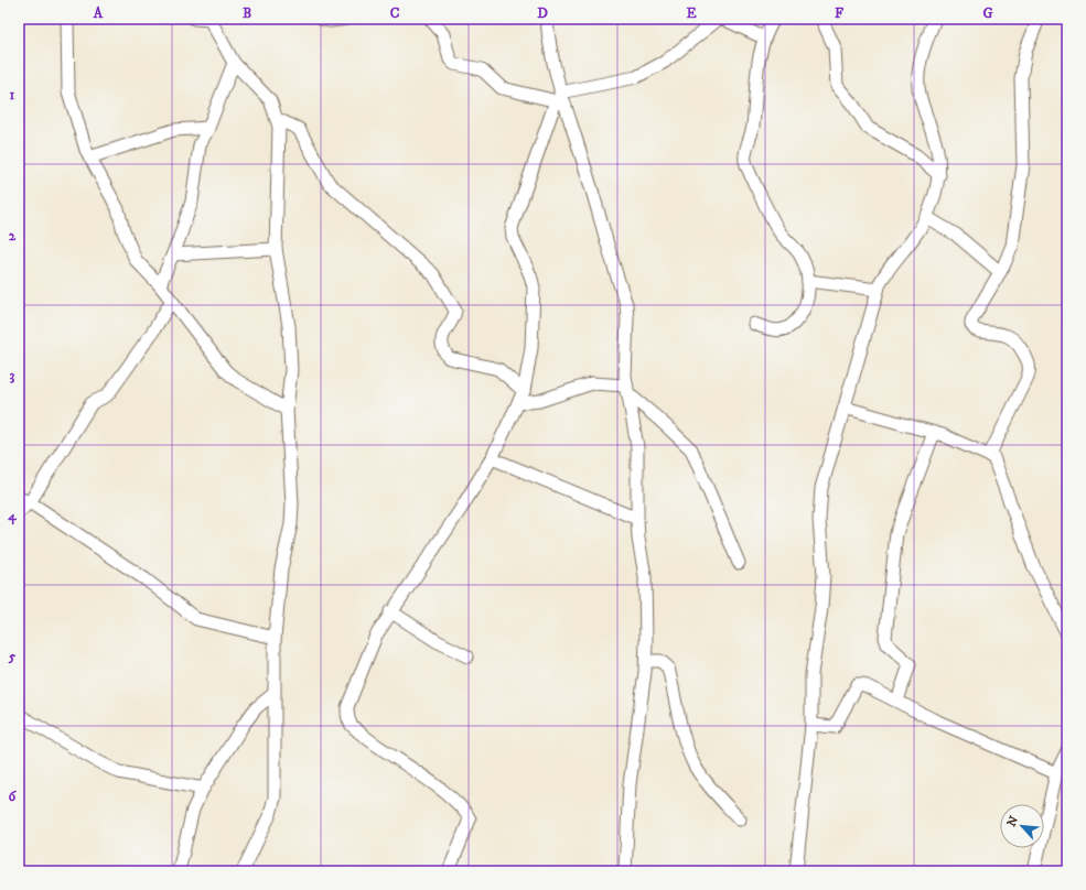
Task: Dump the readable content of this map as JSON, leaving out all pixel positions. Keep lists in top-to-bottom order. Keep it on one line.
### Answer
{"north":"top left","grid":{"columns":["A","B","C","D","E","F","G"],"rows":["1","2","3","4","5","6"]}}
